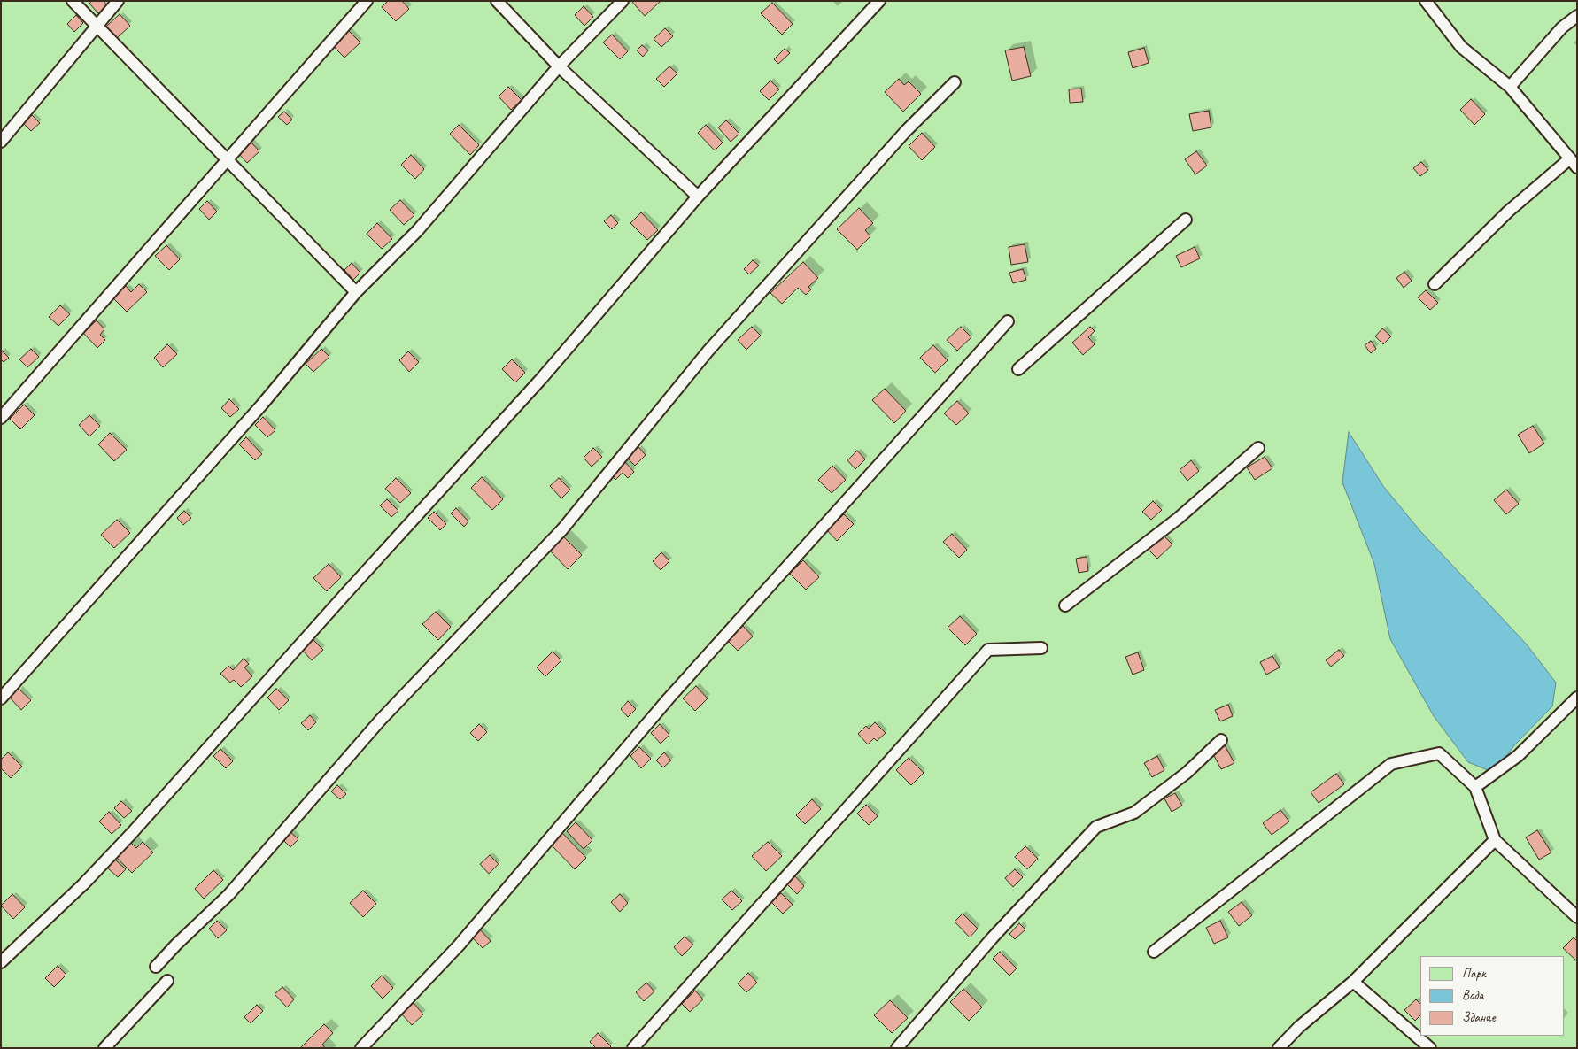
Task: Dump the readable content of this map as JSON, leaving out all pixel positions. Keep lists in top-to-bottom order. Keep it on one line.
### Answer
{"legend":["Парк","Вода","Здание"]}
